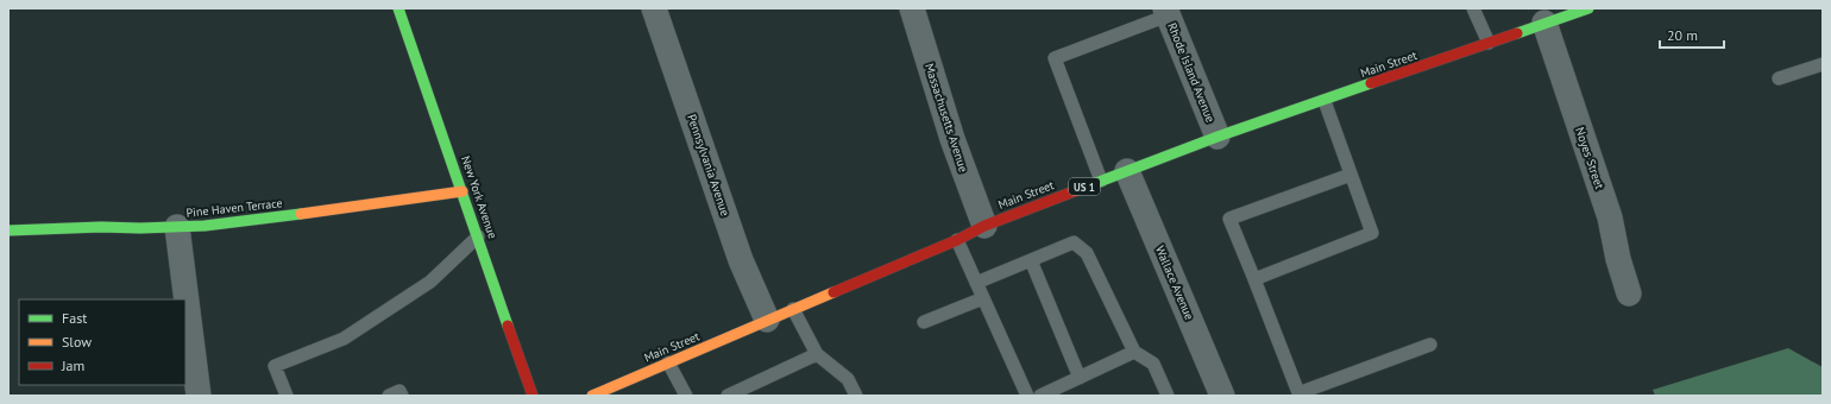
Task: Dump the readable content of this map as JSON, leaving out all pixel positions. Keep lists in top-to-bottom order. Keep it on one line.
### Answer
{"streets":{"main road":["Main Street","US 1","New York Avenue","Pine Haven Terrace"],"street":["Rhode Island Avenue","Massachusetts Avenue","Noyes Street","Pennsylvania Avenue","Wallace Avenue"]},"crossings":[["Main Street","Rhode Island Avenue"],["Main Street","Massachusetts Avenue"],["Main Street","Noyes Street"],["Main Street","Pennsylvania Avenue"],["Main Street","Wallace Avenue"],["New York Avenue","Pine Haven Terrace"]],"legend":["Fast","Slow","Jam"],"scale_bar":"20 m"}
